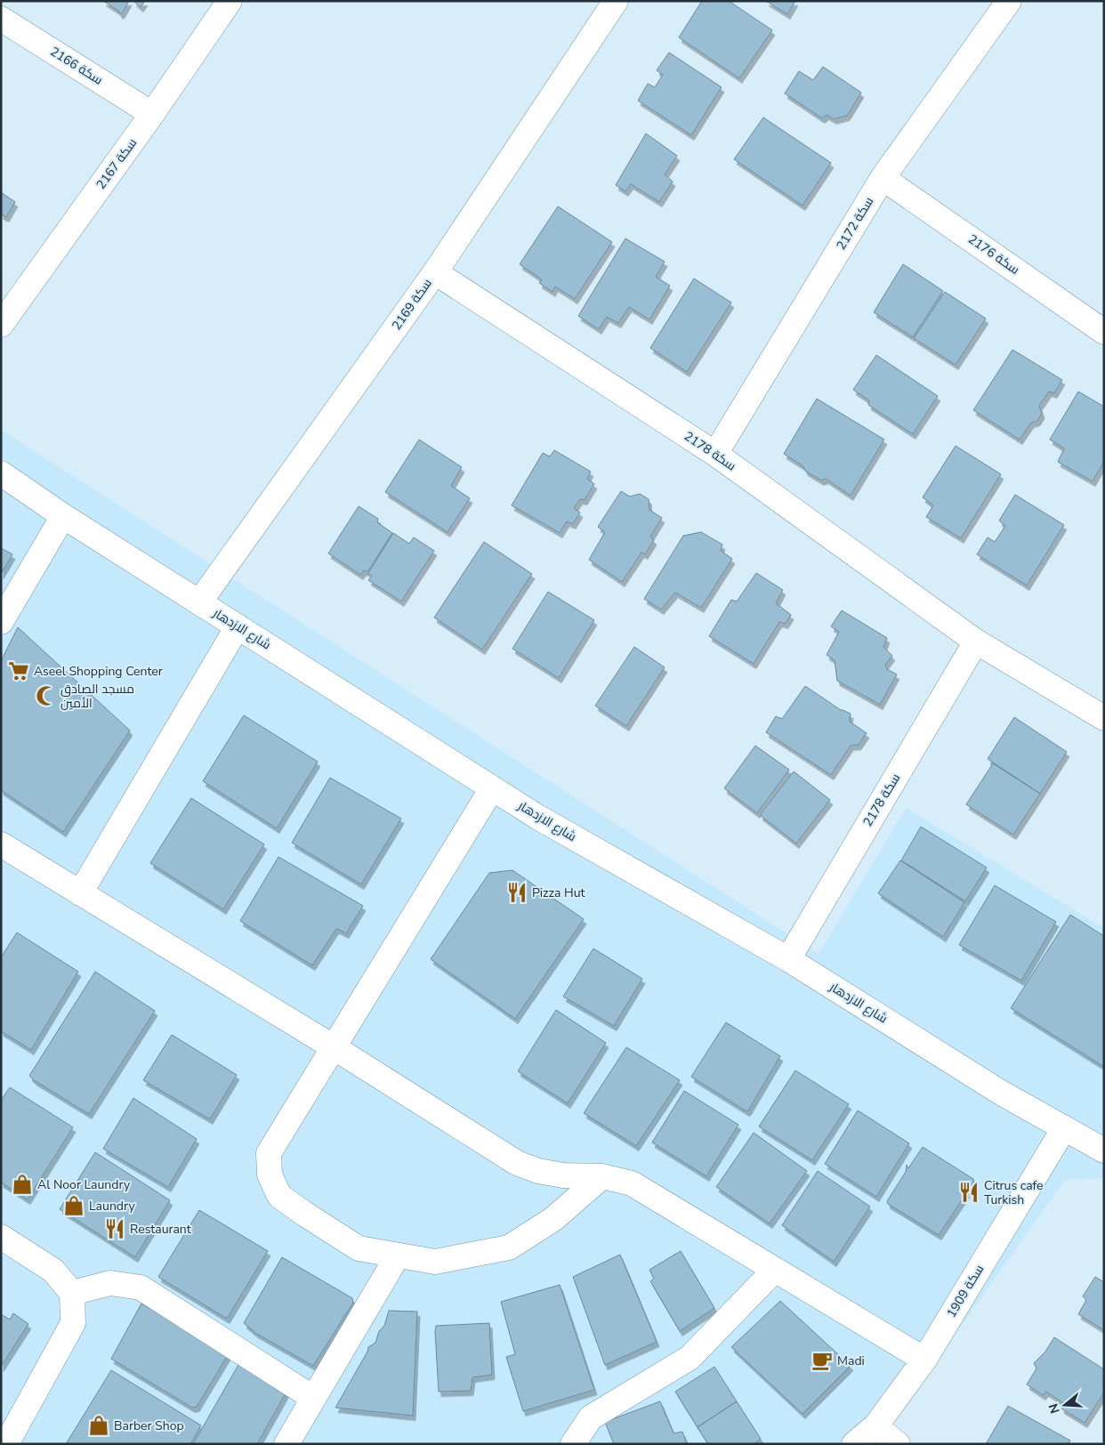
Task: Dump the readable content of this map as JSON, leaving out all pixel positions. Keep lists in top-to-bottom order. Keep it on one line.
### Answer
{"streets":{"street":["سكة 2166","سكة 2167","سكة 2172","سكة 2176","سكة 2169","سكة 2178","شارع الازدهار","سكة 1909"]},"crossings":[["سكة 2166","سكة 2167"],["سكة 2172","سكة 2176"],["سكة 2172","سكة 2178"],["سكة 2169","سكة 2178"],["سكة 2169","شارع الازدهار"],["سكة 2178","شارع الازدهار"],["شارع الازدهار","سكة 1909"]],"places":{"supermarket":["Aseel Shopping Center"],"mosque":["مسجد الصادق الأمين"],"restaurant":["Pizza Hut","Citrus cafe Turkish","Restaurant"],"shop":["Al Noor Laundry","Laundry","Barber Shop"],"cafe":["Madi"]},"north":"left"}
